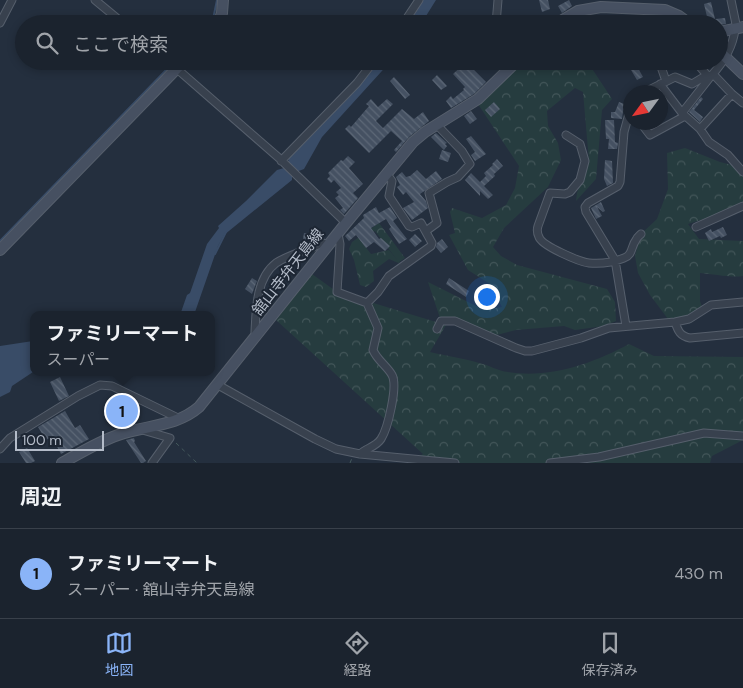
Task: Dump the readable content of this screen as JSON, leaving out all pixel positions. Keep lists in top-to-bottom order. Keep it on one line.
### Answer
{"streets":{"main road":["舘山寺弁天島線"]},"scale_bar":"100 m","north":"bottom left","page":{"search":"ここで検索","popup":["ファミリーマート","スーパー"],"pins":"1","scale":"100 m","heading":"周辺","list":[{"mark":"1","name":"ファミリーマート","note":"スーパー · 舘山寺弁天島線","value":"430 m"}],"nav":["地図","経路","保存済み"]}}
